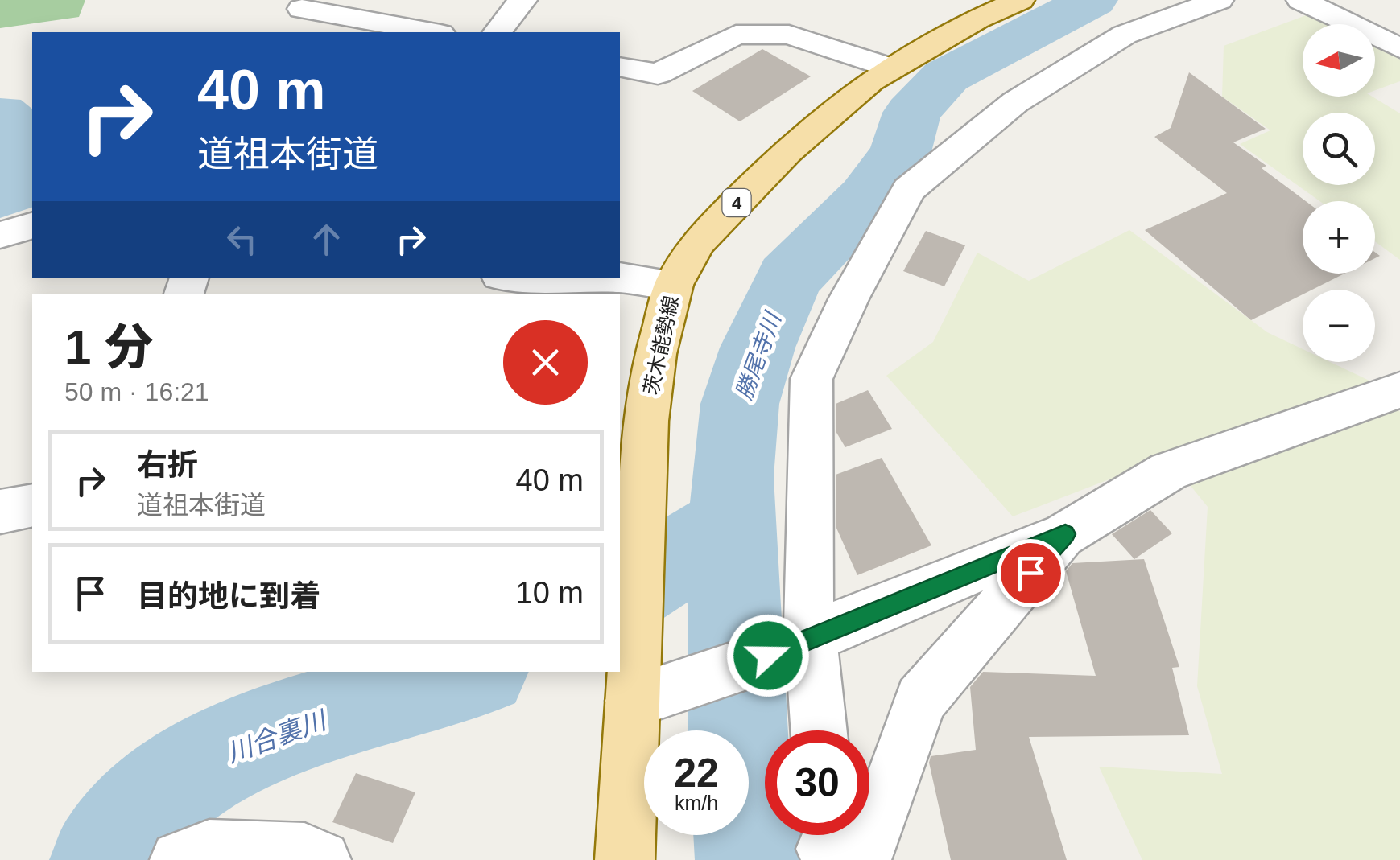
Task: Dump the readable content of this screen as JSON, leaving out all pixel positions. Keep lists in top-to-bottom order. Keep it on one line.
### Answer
{"streets":{"main road":["4","茨木能勢線"]},"water":["勝尾寺川","川合裏川"],"north":"left","page":{"map_buttons":["+","−"],"turn":["40 m","道祖本街道"],"heading":["1 分","50 m · 16:21"],"list":[{"name":"右折","note":"道祖本街道","value":"40 m"},{"name":"目的地に到着","value":"10 m"}],"speed":"22 km/h","limit":"30"}}
